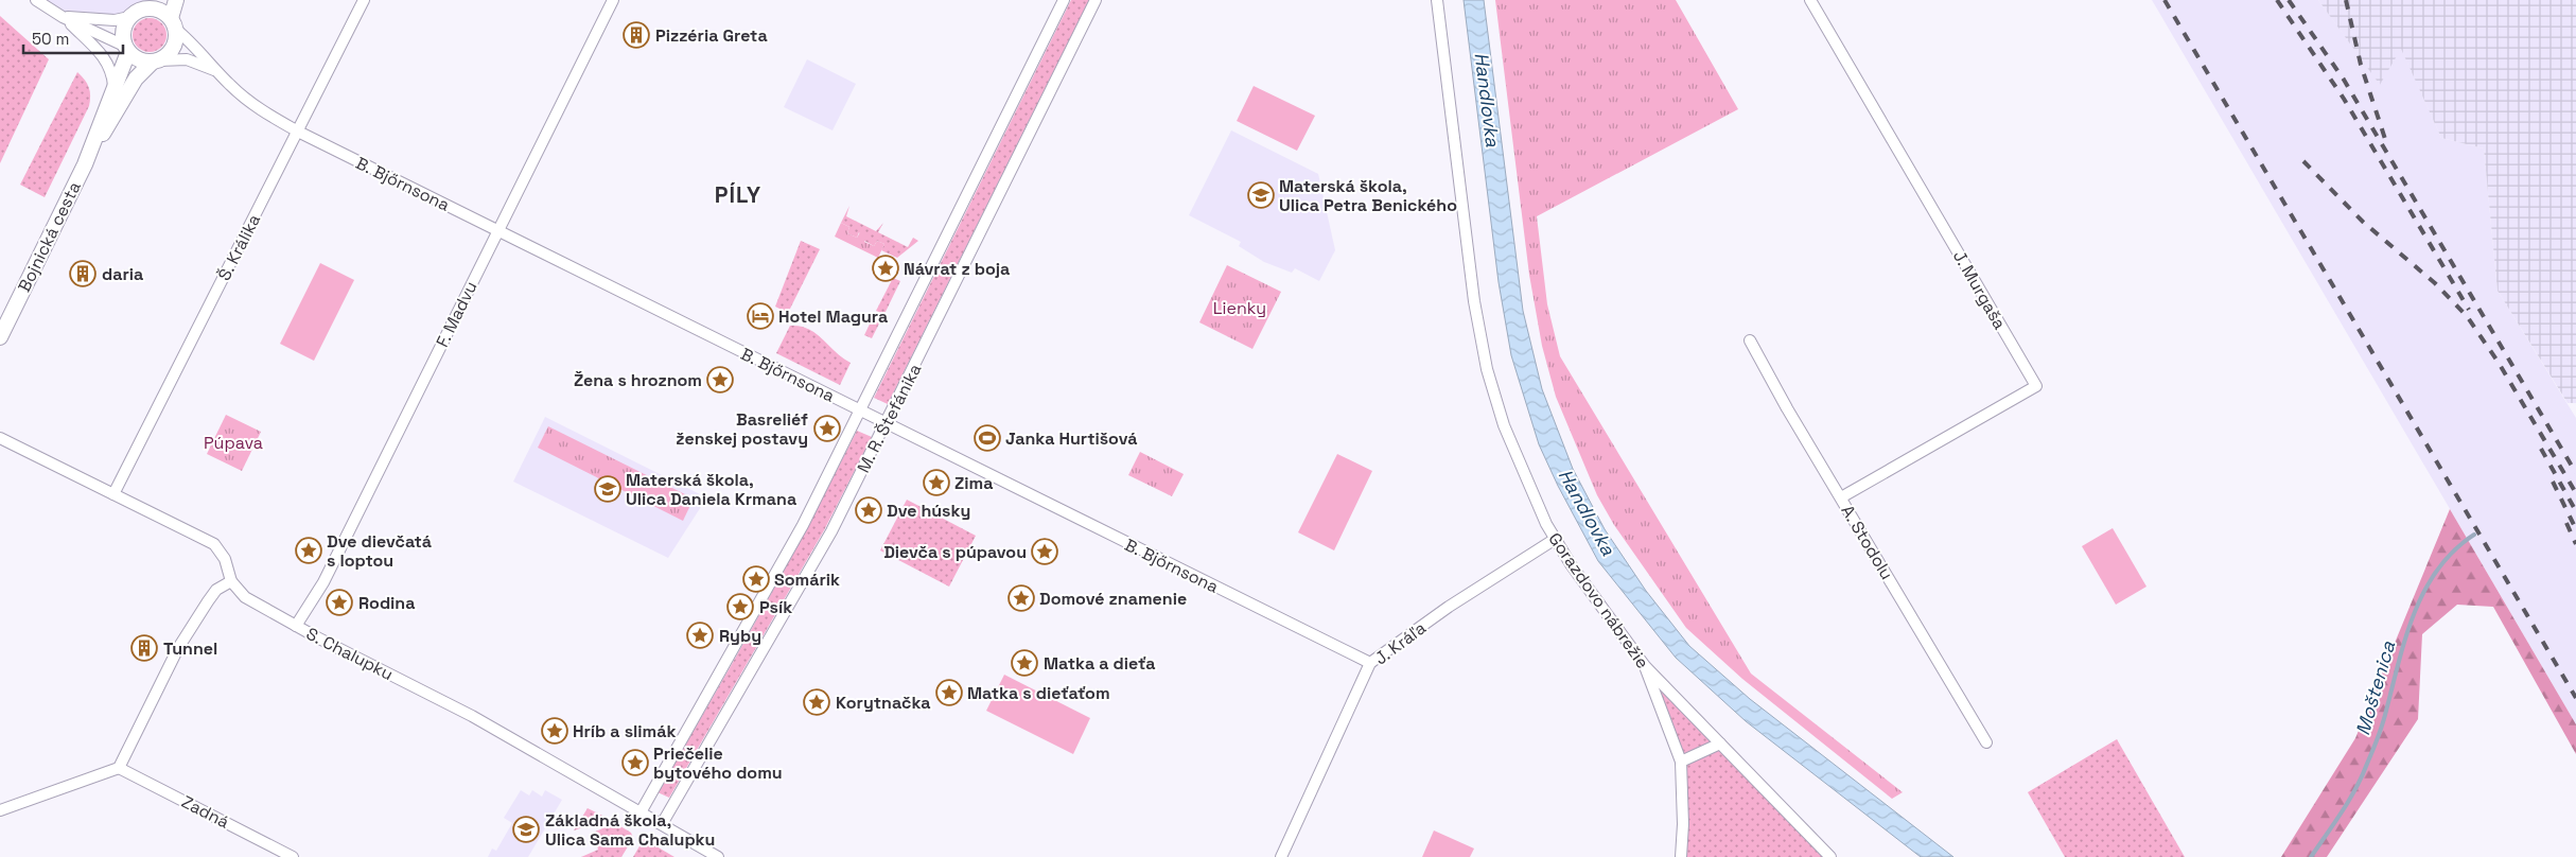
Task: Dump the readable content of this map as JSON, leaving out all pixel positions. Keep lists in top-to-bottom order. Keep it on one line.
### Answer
{"streets":{"street":["B. Bjőrnsona","Bojnická cesta","Š. Králika","J. Murgaša","F. Madvu","M. R. Štefánika","A. Stodolu","Gorazdovo nábrežie","J. Kráľa","S. Chalupku","Zadná"]},"crossings":[["B. Bjőrnsona","Bojnická cesta"],["B. Bjőrnsona","Š. Králika"],["B. Bjőrnsona","F. Madvu"],["B. Bjőrnsona","M. R. Štefánika"],["B. Bjőrnsona","J. Kráľa"],["Š. Králika","S. Chalupku"],["J. Murgaša","A. Stodolu"],["F. Madvu","S. Chalupku"],["M. R. Štefánika","S. Chalupku"],["Gorazdovo nábrežie","J. Kráľa"]],"districts":["PÍLY"],"water":["Handlovka","Moštenica"],"parks":["Lienky","Púpava"],"places":{"building":["Pizzéria Greta","daria","Tunnel"],"school or university":["Materská škola, Ulica Petra Benického","Materská škola, Ulica Daniela Krmana","Základná škola, Ulica Sama Chalupku"],"place":["Návrat z boja","Žena s hroznom","Basreliéf ženskej postavy","Zima","Dve húsky","Dve dievčatá s loptou","Dievča s púpavou","Somárik","Domové znamenie","Rodina","Psík","Ryby","Matka a dieťa","Matka s dieťaťom","Korytnačka","Hríb a slimák","Priečelie bytového domu"],"hotel":["Hotel Magura"],"sports":["Janka Hurtišová"]},"scale_bar":"50 m"}
